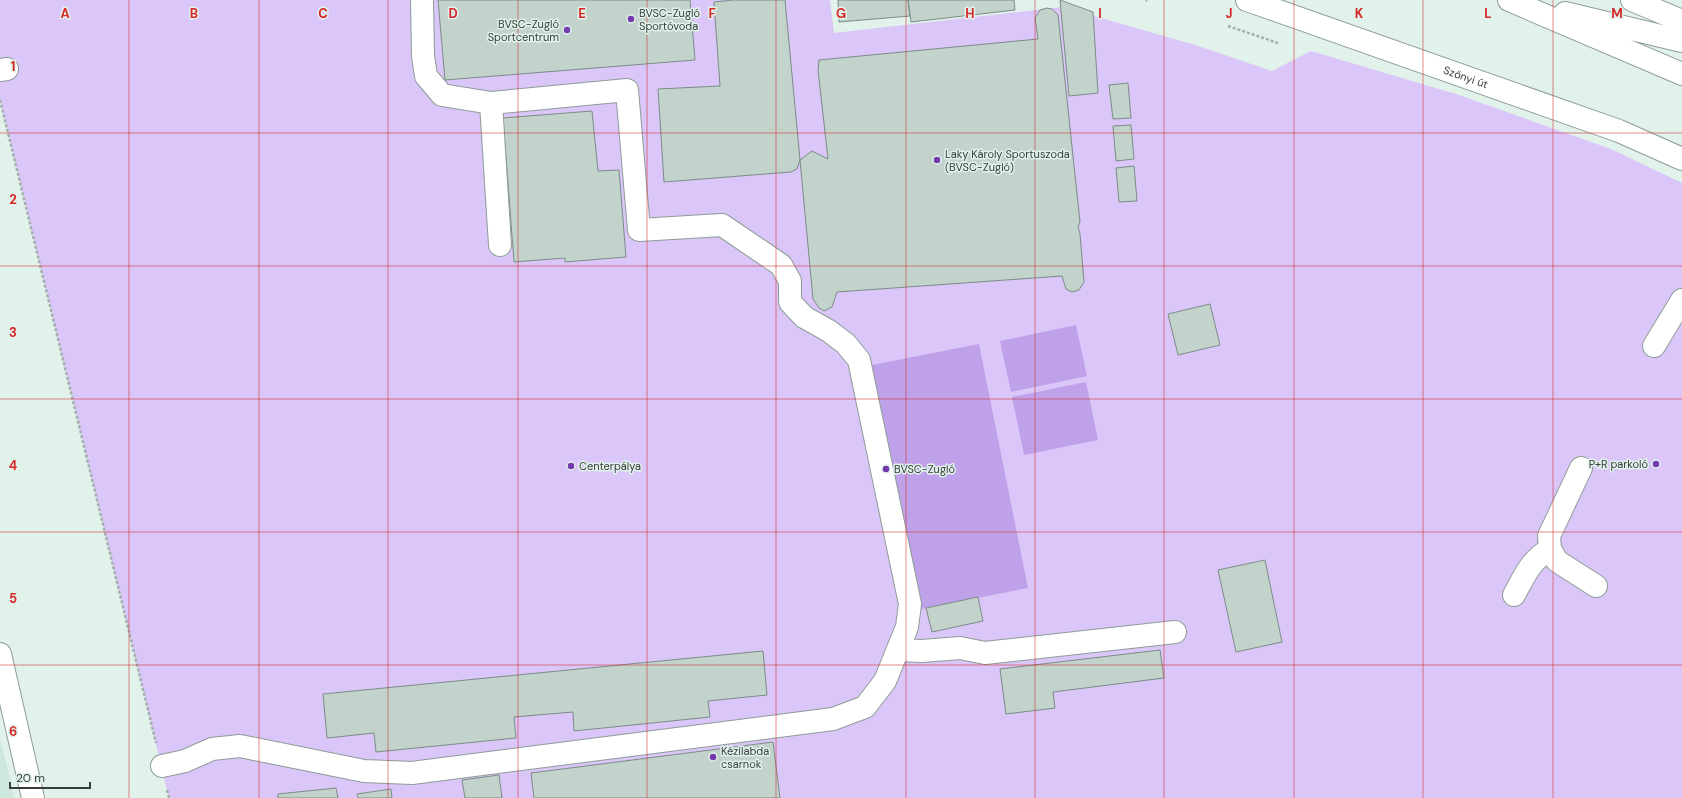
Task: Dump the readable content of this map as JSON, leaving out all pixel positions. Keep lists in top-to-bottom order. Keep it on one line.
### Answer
{"streets":{"street":["Szőnyi út"]},"places":["BVSC-Zugló Sportóvoda","BVSC-Zugló Sportcentrum","Laky Károly Sportuszoda (BVSC-Zugló)","P+R parkoló","Centerpálya","BVSC-Zugló","Kézilabda csarnok"],"scale_bar":"20 m","grid":{"columns":["A","B","C","D","E","F","G","H","I","J","K","L","M"],"rows":["1","2","3","4","5","6"]}}
